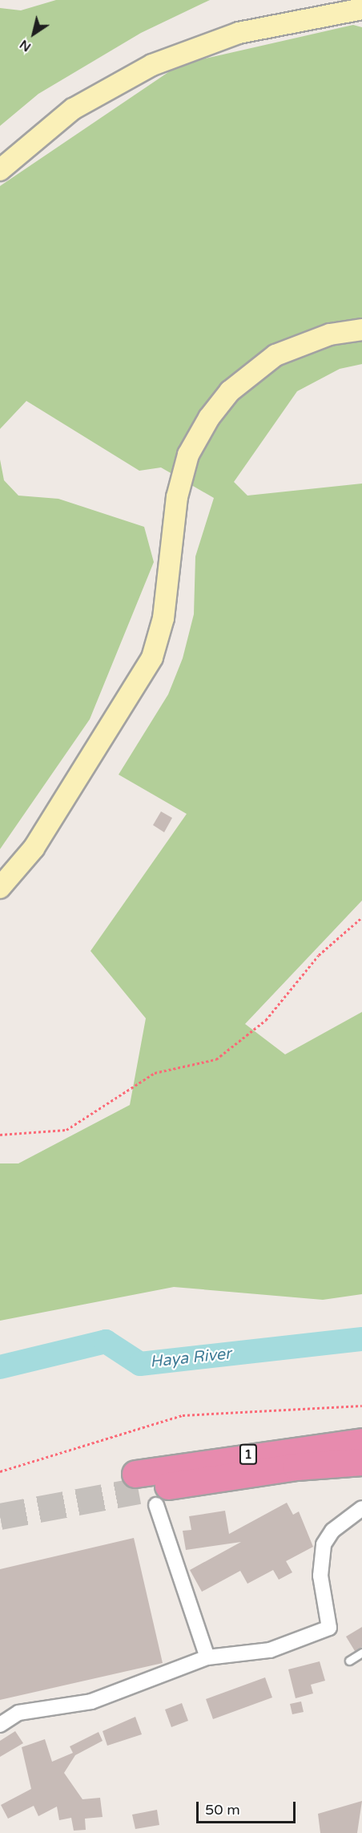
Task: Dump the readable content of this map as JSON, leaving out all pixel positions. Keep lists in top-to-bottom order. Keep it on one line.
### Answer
{"streets":{"highway":["1"]},"water":["Haya River"],"scale_bar":"50 m","north":"bottom left"}
